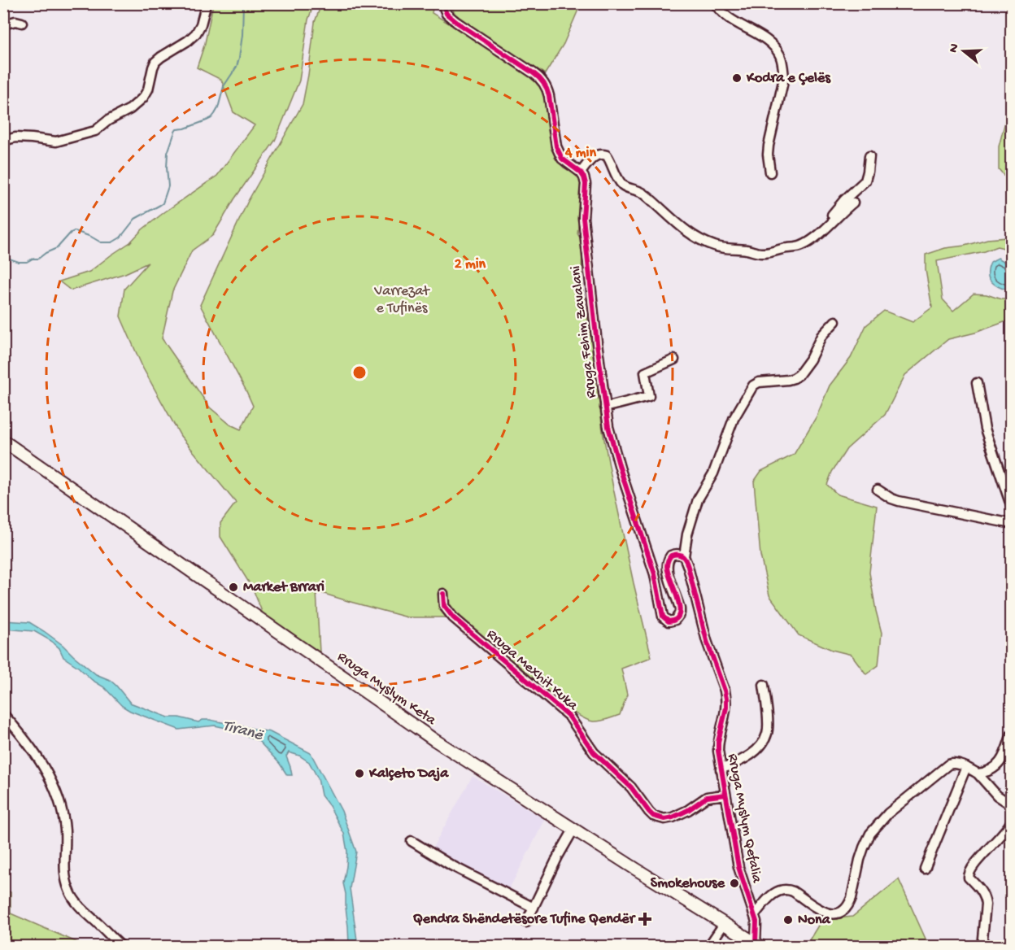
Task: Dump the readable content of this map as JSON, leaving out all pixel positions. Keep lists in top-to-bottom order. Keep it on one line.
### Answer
{"streets":{"main road":["Rruga Myslym Keta"],"street":["Rruga Fehim Zavalani","Rruga Mexhit Kuka","Rruga Myslym Qefalia"]},"crossings":[["Rruga Fehim Zavalani","Rruga Myslym Qefalia"],["Rruga Mexhit Kuka","Rruga Myslym Qefalia"],["Rruga Myslym Keta","Rruga Myslym Qefalia"]],"water":["Tiranë"],"parks":["Varrezat e Tufinës"],"places":{"other":["Kodra e Çelës","Market Brrari","Kalçeto Daja","Smokehouse","Nona"],"health":["Qendra Shëndetësore Tufine Qendër"]},"north":"left","rings":["4 min","2 min"]}
